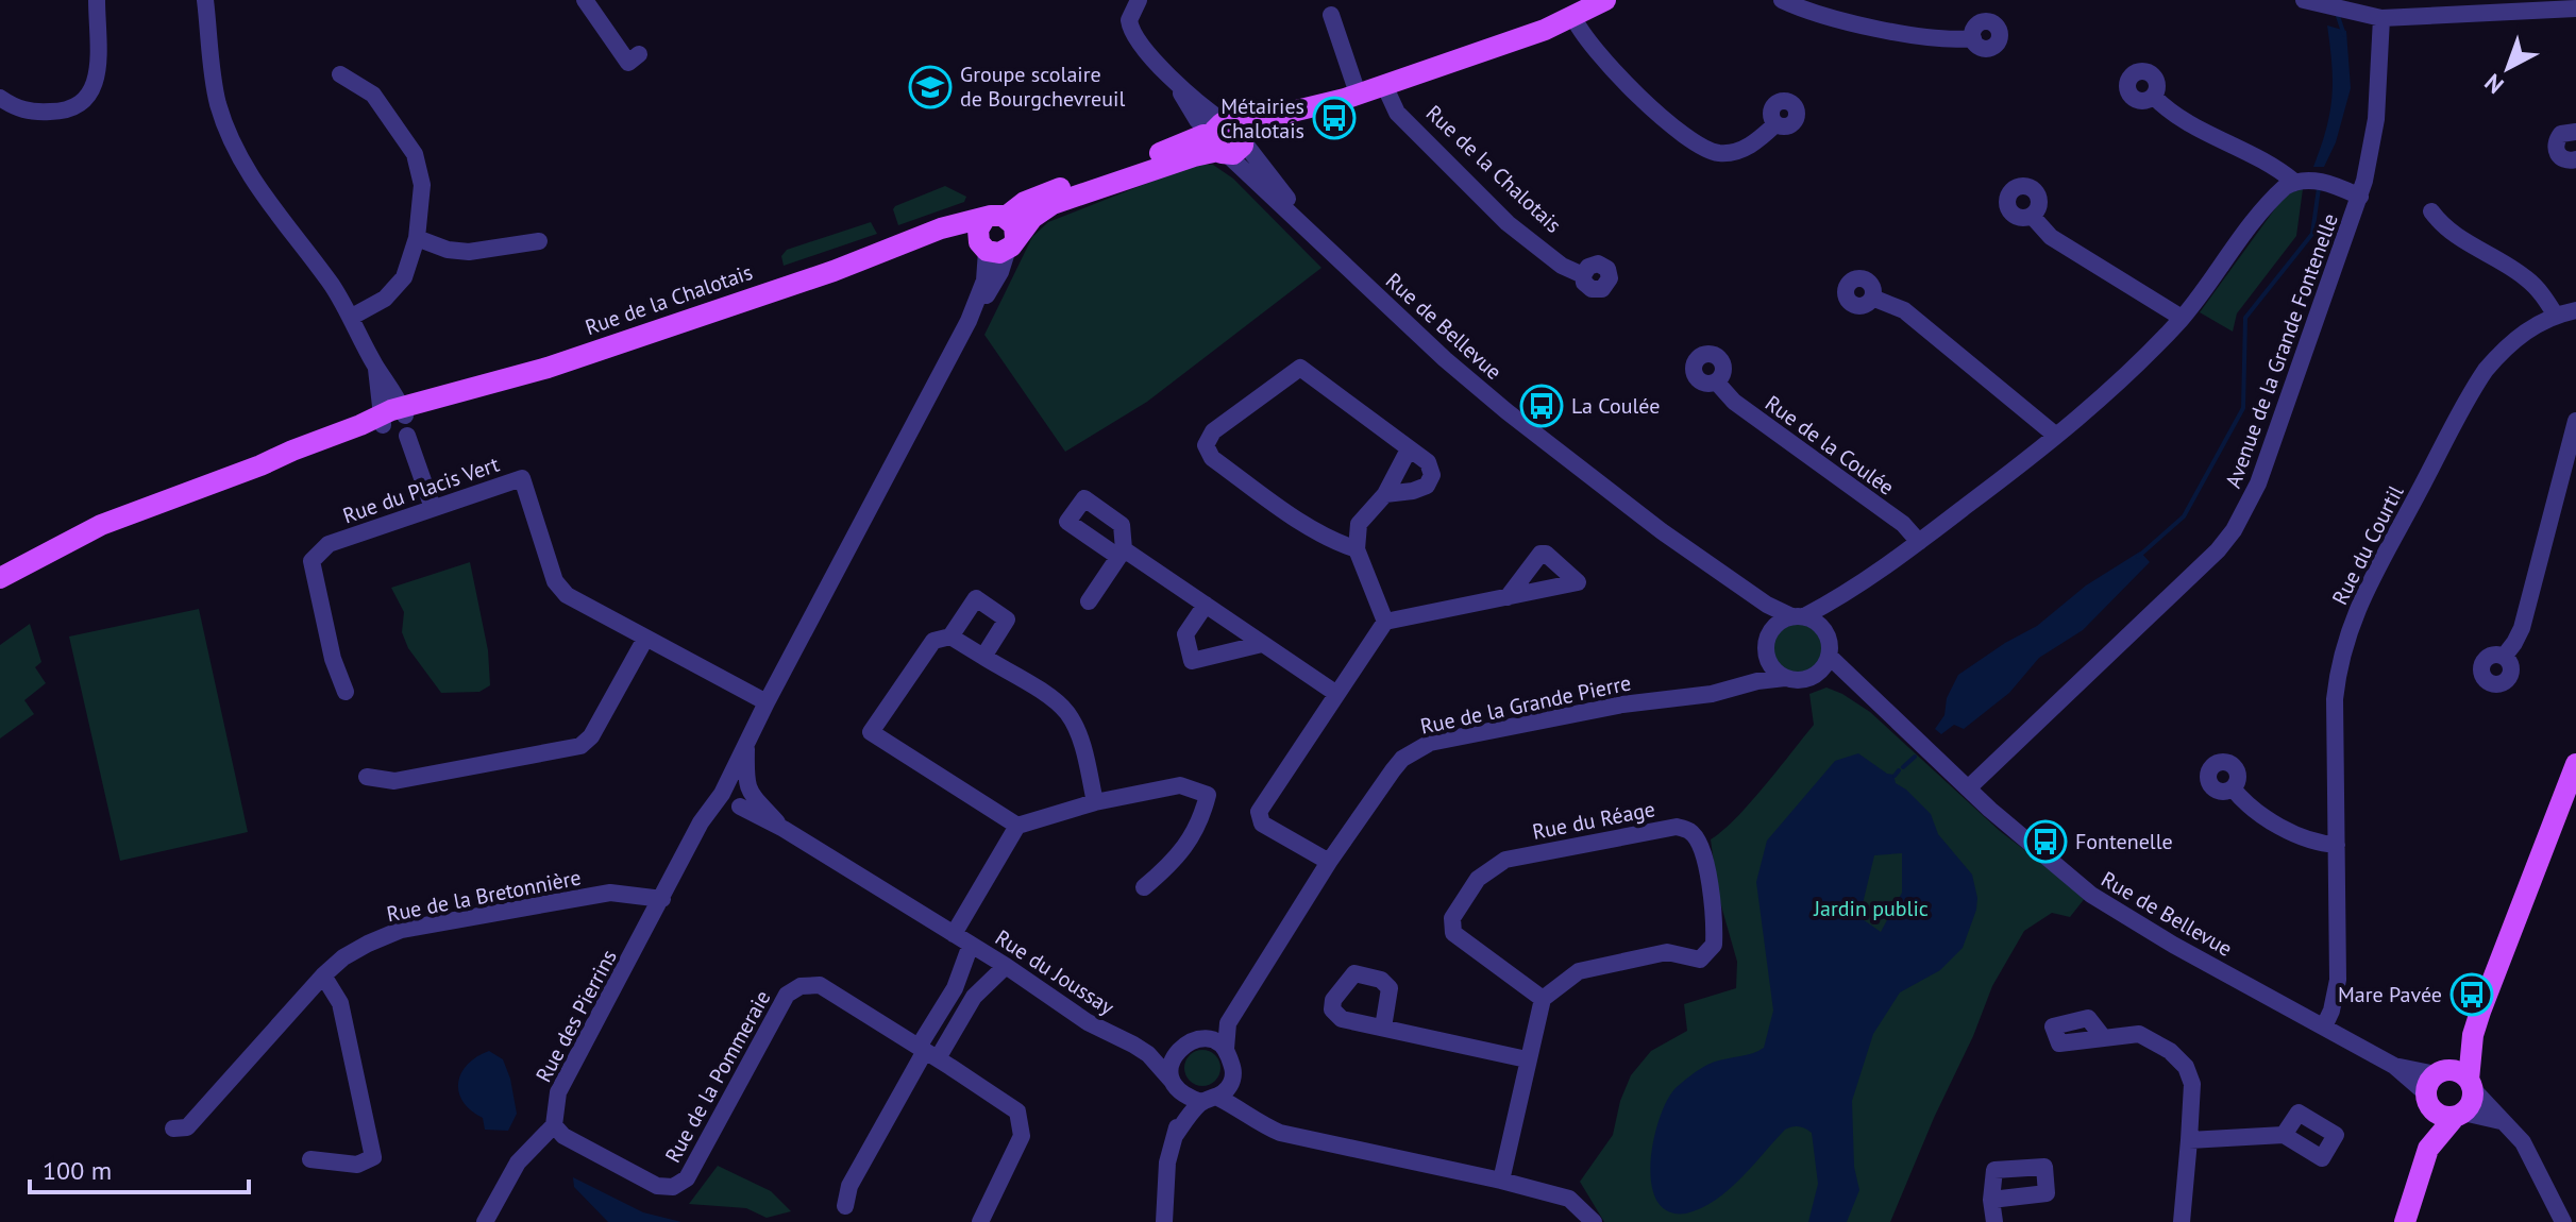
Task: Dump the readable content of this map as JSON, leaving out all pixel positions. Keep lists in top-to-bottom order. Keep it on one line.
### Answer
{"streets":{"main road":["Rue de la Chalotais"],"street":["Rue de Bellevue","Avenue de la Grande Fontenelle","Rue de la Coulée","Rue du Placis Vert","Rue du Courtil","Rue de la Grande Pierre","Rue du Réage","Rue de la Bretonnière","Rue du Joussay","Rue des Pierrins","Rue de la Pommeraie"]},"crossings":[["Rue de la Chalotais","Rue de Bellevue"],["Rue de Bellevue","Avenue de la Grande Fontenelle"],["Rue de Bellevue","Rue du Courtil"],["Rue de Bellevue","Rue de la Grande Pierre"],["Rue de la Grande Pierre","Rue du Joussay"],["Rue de la Bretonnière","Rue des Pierrins"],["Rue du Joussay","Rue des Pierrins"],["Rue des Pierrins","Rue de la Pommeraie"]],"parks":["Jardin public"],"places":{"school or university":["Groupe scolaire de Bourgchevreuil"],"bus stop":["Métairies Chalotais","La Coulée","Fontenelle","Mare Pavée"]},"scale_bar":"100 m","north":"bottom left"}
